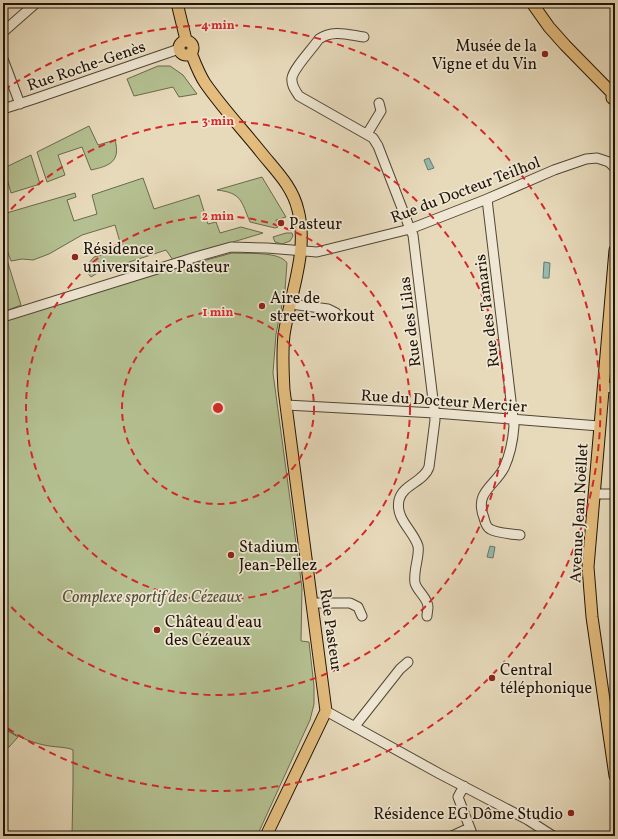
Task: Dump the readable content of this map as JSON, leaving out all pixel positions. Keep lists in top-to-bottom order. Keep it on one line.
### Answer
{"streets":{"main road":["Avenue Jean Noëllet","Rue Pasteur"],"street":["Rue Roche-Genès","Rue du Docteur Teilhol","Rue des Tamaris","Rue des Lilas","Rue du Docteur Mercier"]},"crossings":[["Rue Roche-Genès","Rue Pasteur"],["Rue du Docteur Teilhol","Rue des Tamaris"],["Rue du Docteur Teilhol","Rue des Lilas"],["Rue du Docteur Teilhol","Rue Pasteur"],["Rue des Tamaris","Rue du Docteur Mercier"],["Rue des Lilas","Rue du Docteur Mercier"],["Rue du Docteur Mercier","Avenue Jean Noëllet"],["Rue du Docteur Mercier","Rue Pasteur"]],"parks":["Complexe sportif des Cézeaux"],"places":["Musée de la Vigne et du Vin","Pasteur","Résidence universitaire Pasteur","Aire de street-workout","Stadium Jean-Pellez","Château d'eau des Cézeaux","Central téléphonique","Résidence EG Dôme Studio"],"rings":["4 min","3 min","2 min","1 min"]}
